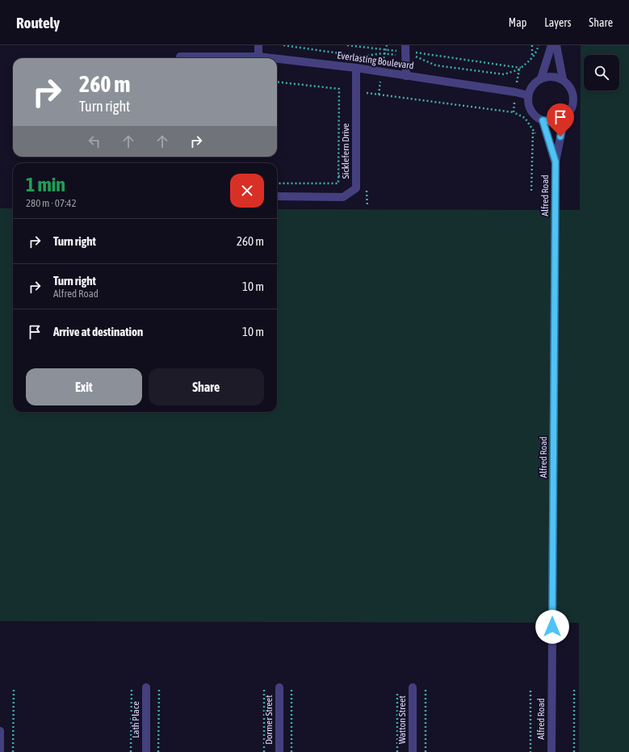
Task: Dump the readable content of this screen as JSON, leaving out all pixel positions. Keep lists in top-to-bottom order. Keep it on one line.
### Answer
{"streets":{"street":["Everlasting Boulevard","Sicklefern Drive","Alfred Road","Lath Place","Dormer Street","Watton Street"]},"crossings":[["Everlasting Boulevard","Sicklefern Drive"],["Everlasting Boulevard","Alfred Road"]],"page":{"header":"Routely","nav":["Map","Layers","Share"],"turn":["260 m","Turn right"],"heading":["1 min","280 m · 07:42"],"list":[{"name":"Turn right","value":"260 m"},{"name":"Turn right","note":"Alfred Road","value":"10 m"},{"name":"Arrive at destination","value":"10 m"}],"buttons":["Exit","Share"]}}
